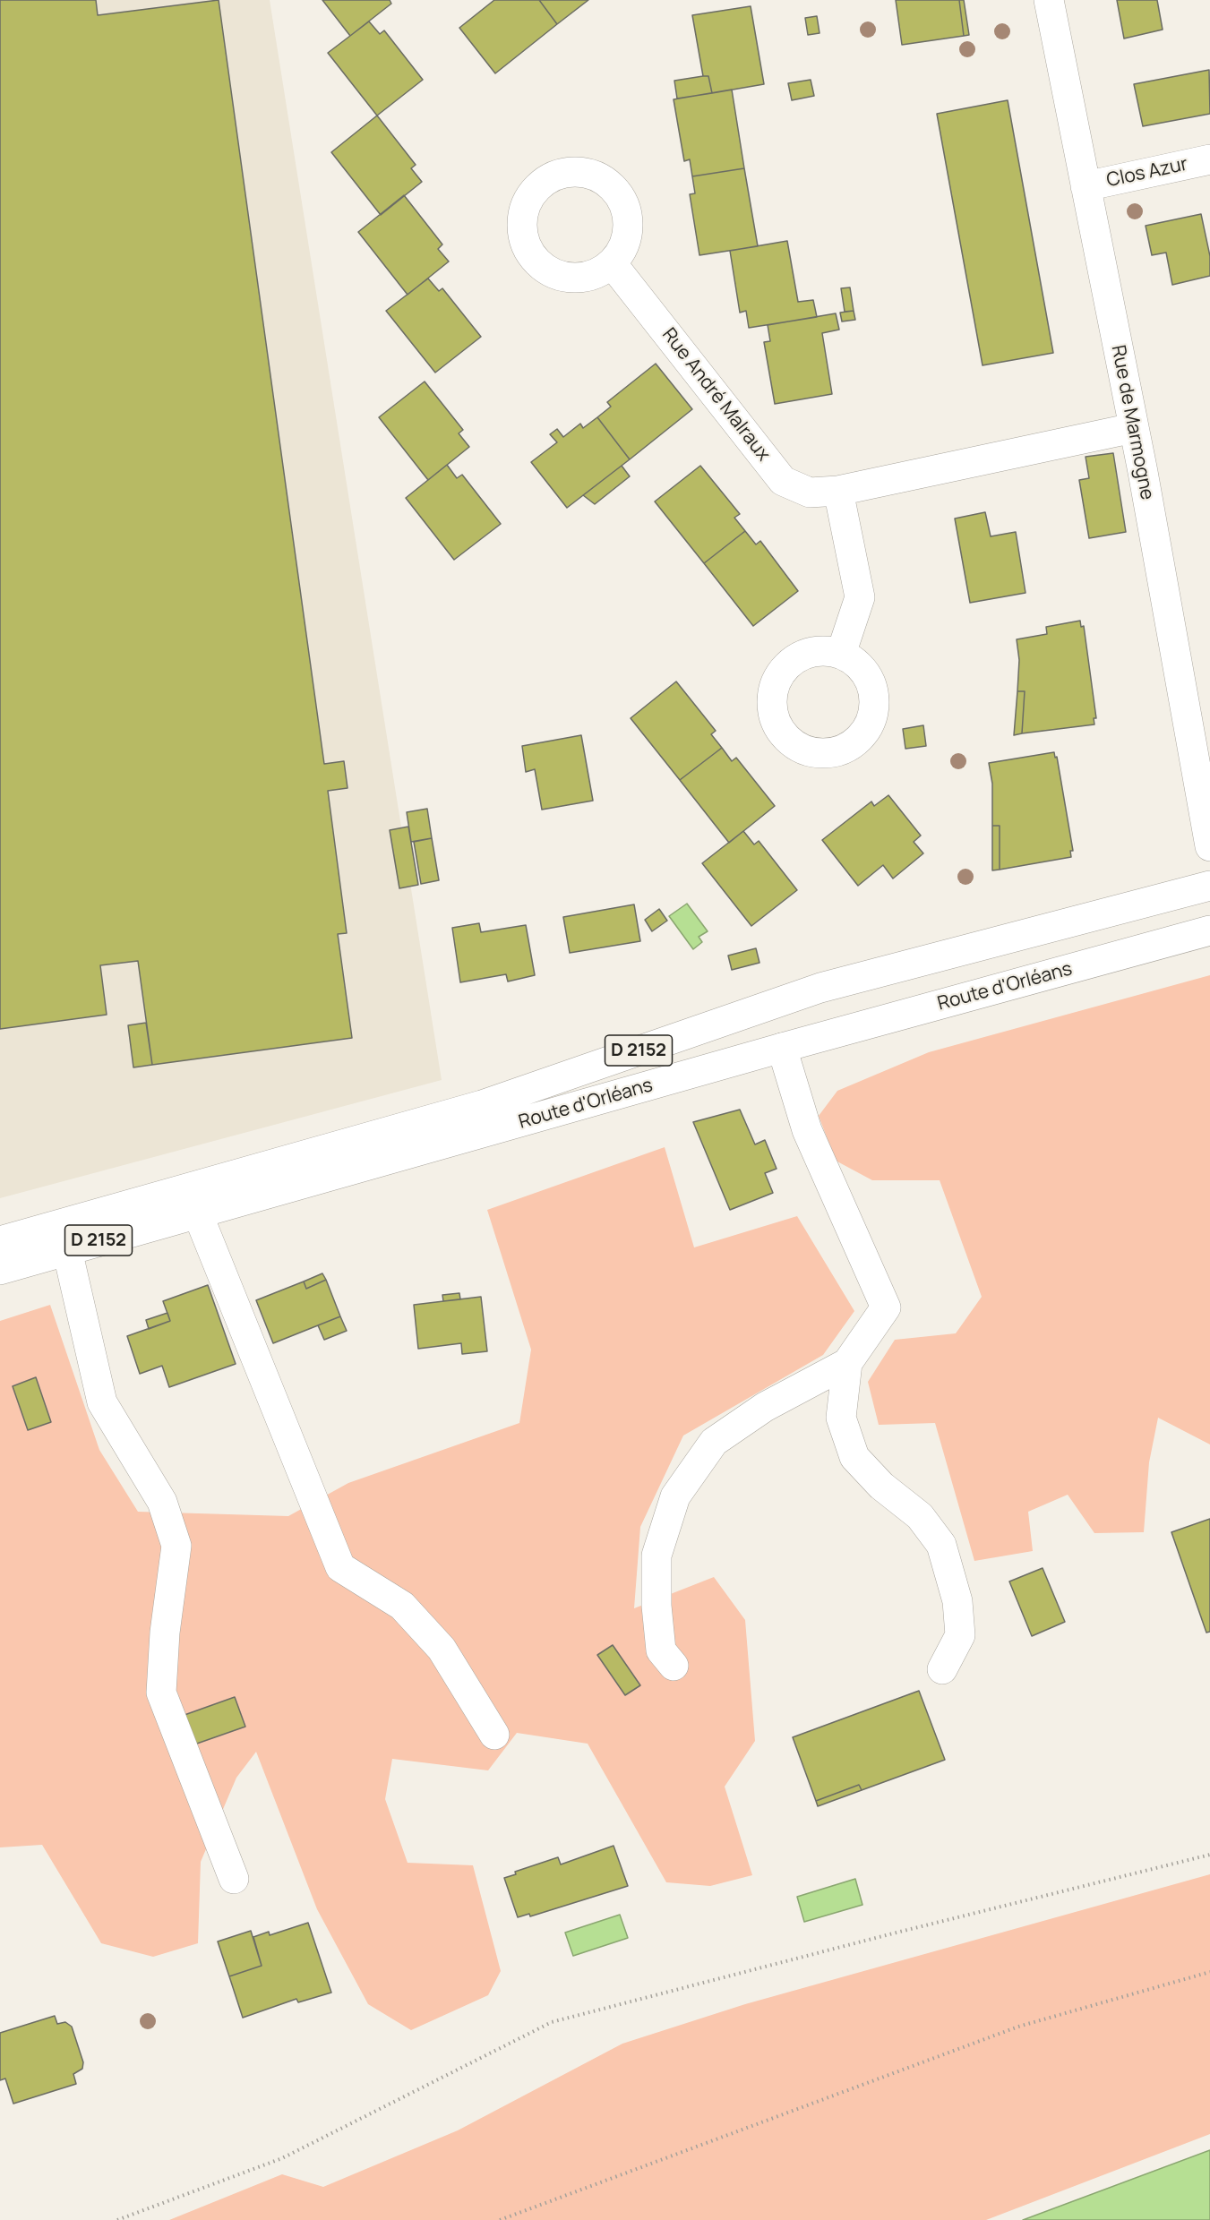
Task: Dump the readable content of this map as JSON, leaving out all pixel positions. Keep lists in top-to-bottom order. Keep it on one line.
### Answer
{"streets":{"main road":["Clos Azur","Rue André Malraux","Rue de Marmogne","Route d'Orléans","D 2152"]},"crossings":[["Clos Azur","Rue de Marmogne"],["Rue André Malraux","Rue de Marmogne"]]}
